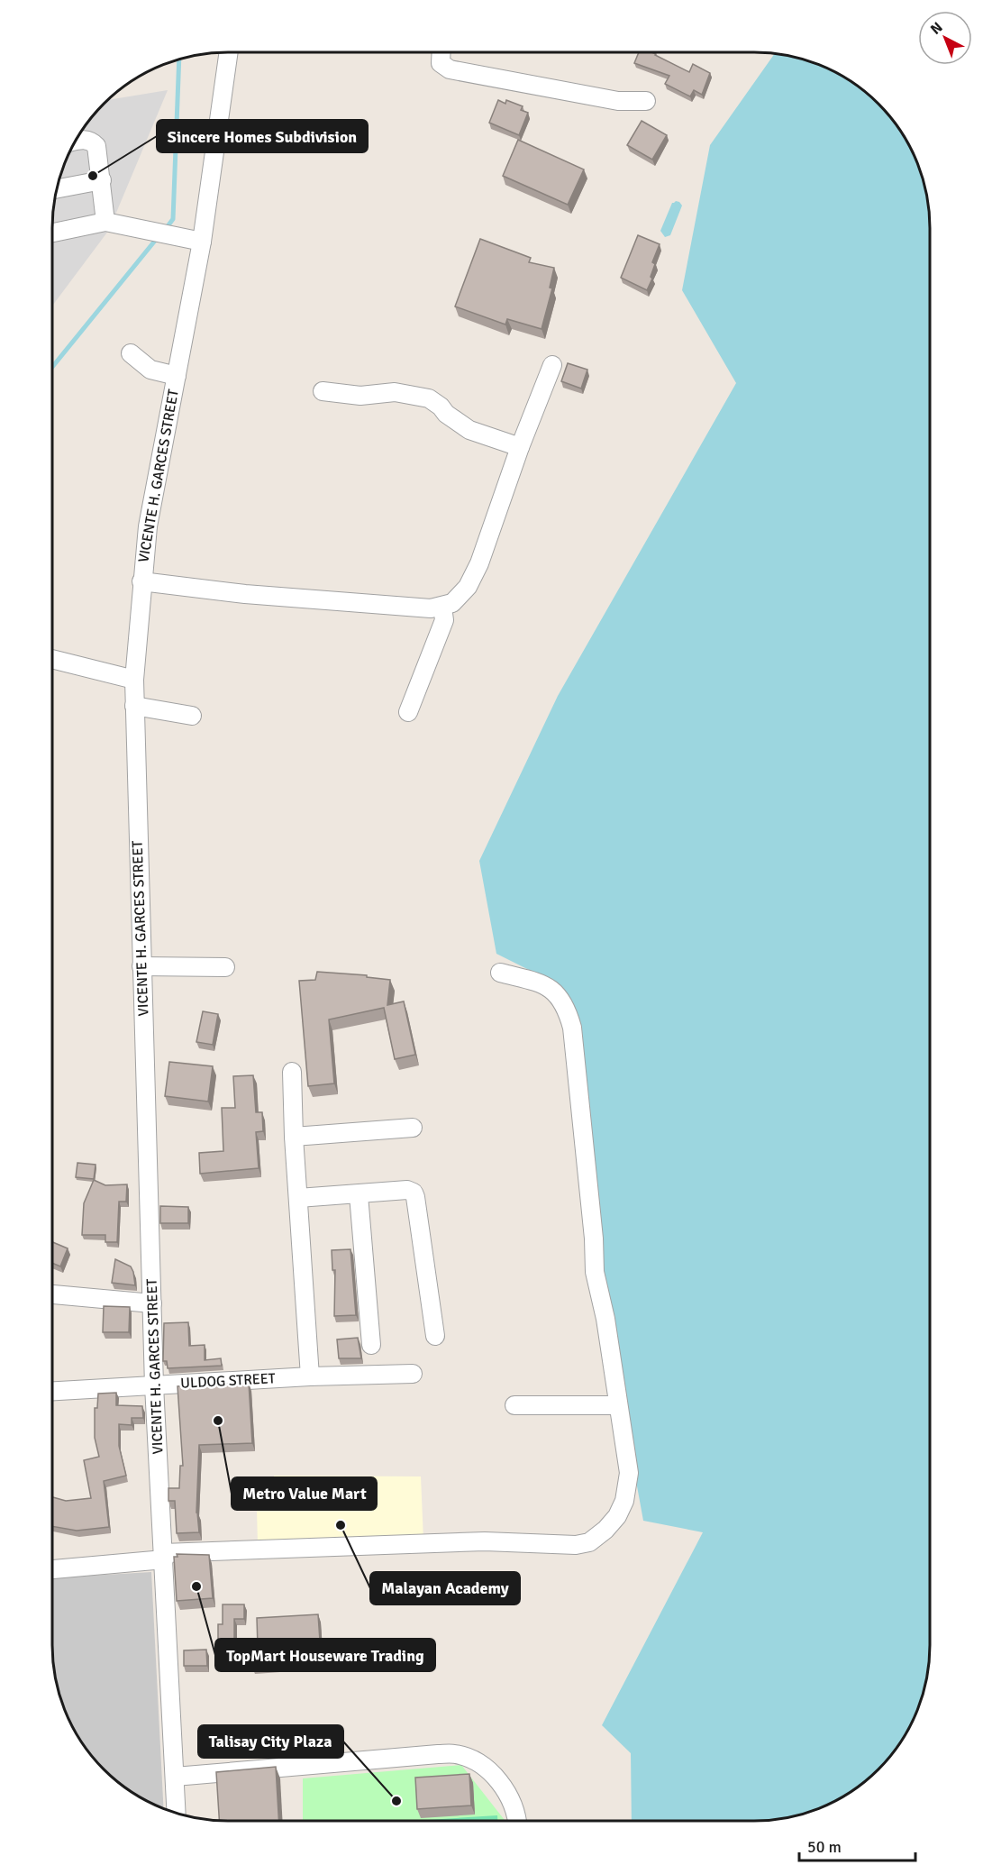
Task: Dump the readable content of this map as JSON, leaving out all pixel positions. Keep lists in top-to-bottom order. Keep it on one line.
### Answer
{"streets":{"street":["VICENTE H. GARCES STREET","ULDOG STREET"]},"crossings":[["VICENTE H. GARCES STREET","ULDOG STREET"]],"places":["Sincere Homes Subdivision","Metro Value Mart","Malayan Academy","TopMart Houseware Trading","Talisay City Plaza"],"scale_bar":"50 m","north":"top left"}
